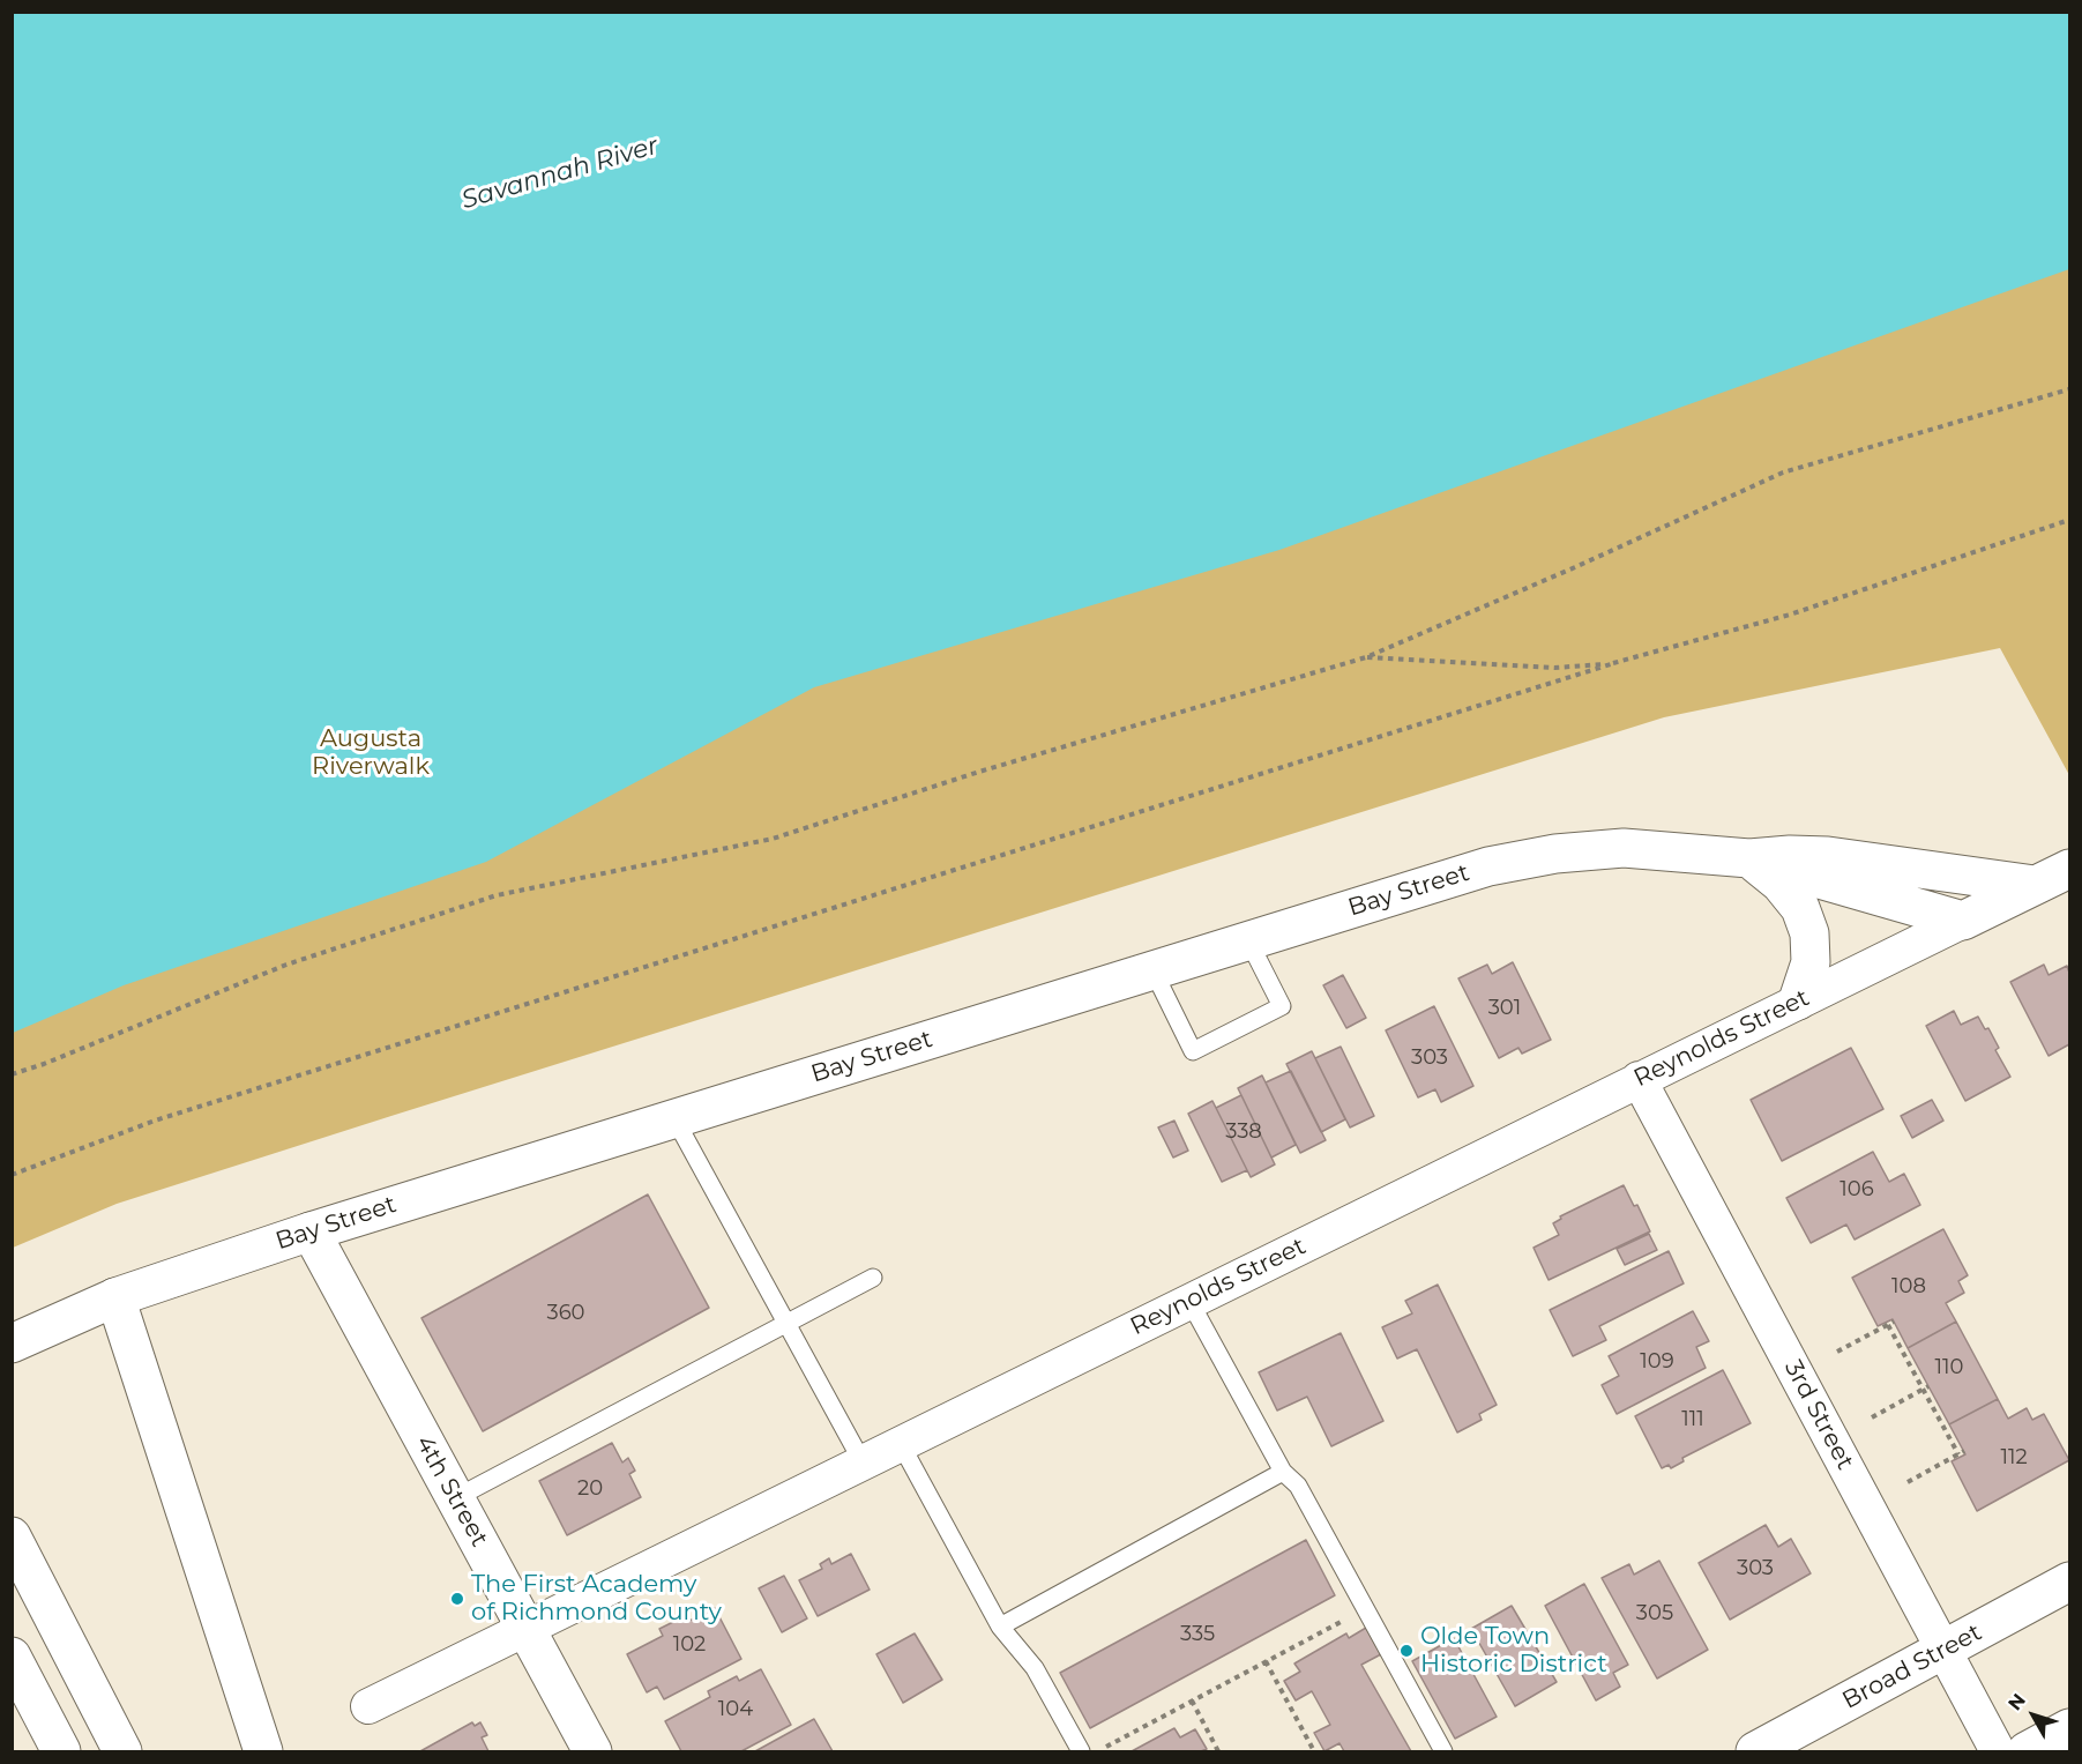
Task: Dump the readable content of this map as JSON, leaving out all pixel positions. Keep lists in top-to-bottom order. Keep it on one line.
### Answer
{"streets":{"main road":["Bay Street","Reynolds Street","4th Street","Broad Street"],"street":["3rd Street"]},"crossings":[["Bay Street","Reynolds Street"],["Bay Street","4th Street"],["Reynolds Street","3rd Street"],["Reynolds Street","4th Street"],["3rd Street","Broad Street"]],"water":["Savannah River"],"parks":["Augusta Riverwalk"],"places":["The First Academy of Richmond County","Olde Town Historic District"],"house_numbers":["301","303","338","106","108","360","109","110","111","112","20","303","305","335","102","104"],"north":"top left"}
